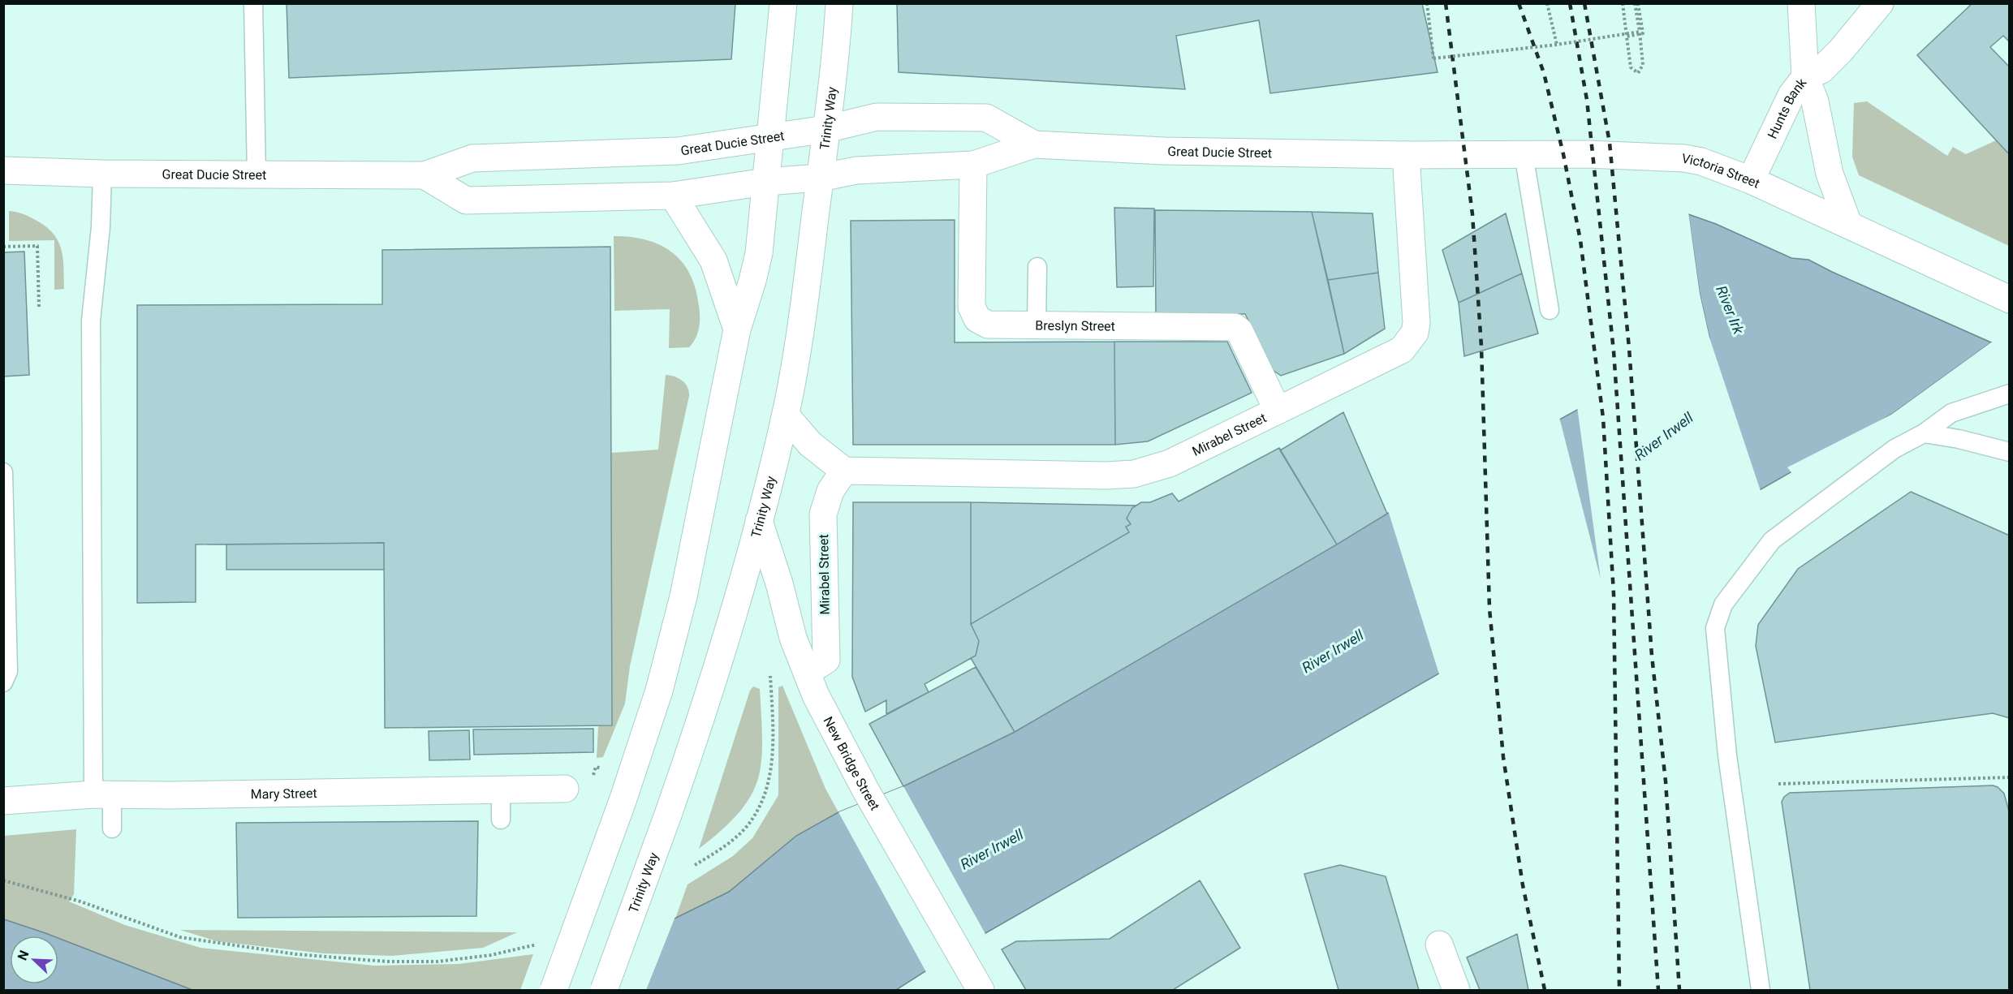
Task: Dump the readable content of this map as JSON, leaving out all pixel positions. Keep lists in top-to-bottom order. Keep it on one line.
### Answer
{"streets":{"main road":["Hunts Bank","Trinity Way","Great Ducie Street","Victoria Street","Breslyn Street","Mirabel Street","New Bridge Street","Mary Street"]},"crossings":[["Hunts Bank","Victoria Street"],["Trinity Way","Great Ducie Street"],["Trinity Way","New Bridge Street"],["Great Ducie Street","Victoria Street"],["Great Ducie Street","Breslyn Street"],["Great Ducie Street","Mirabel Street"],["Victoria Street","Mirabel Street"],["Breslyn Street","Mirabel Street"],["Mirabel Street","New Bridge Street"]],"water":["River Irk","River Irwell"],"north":"top left"}
